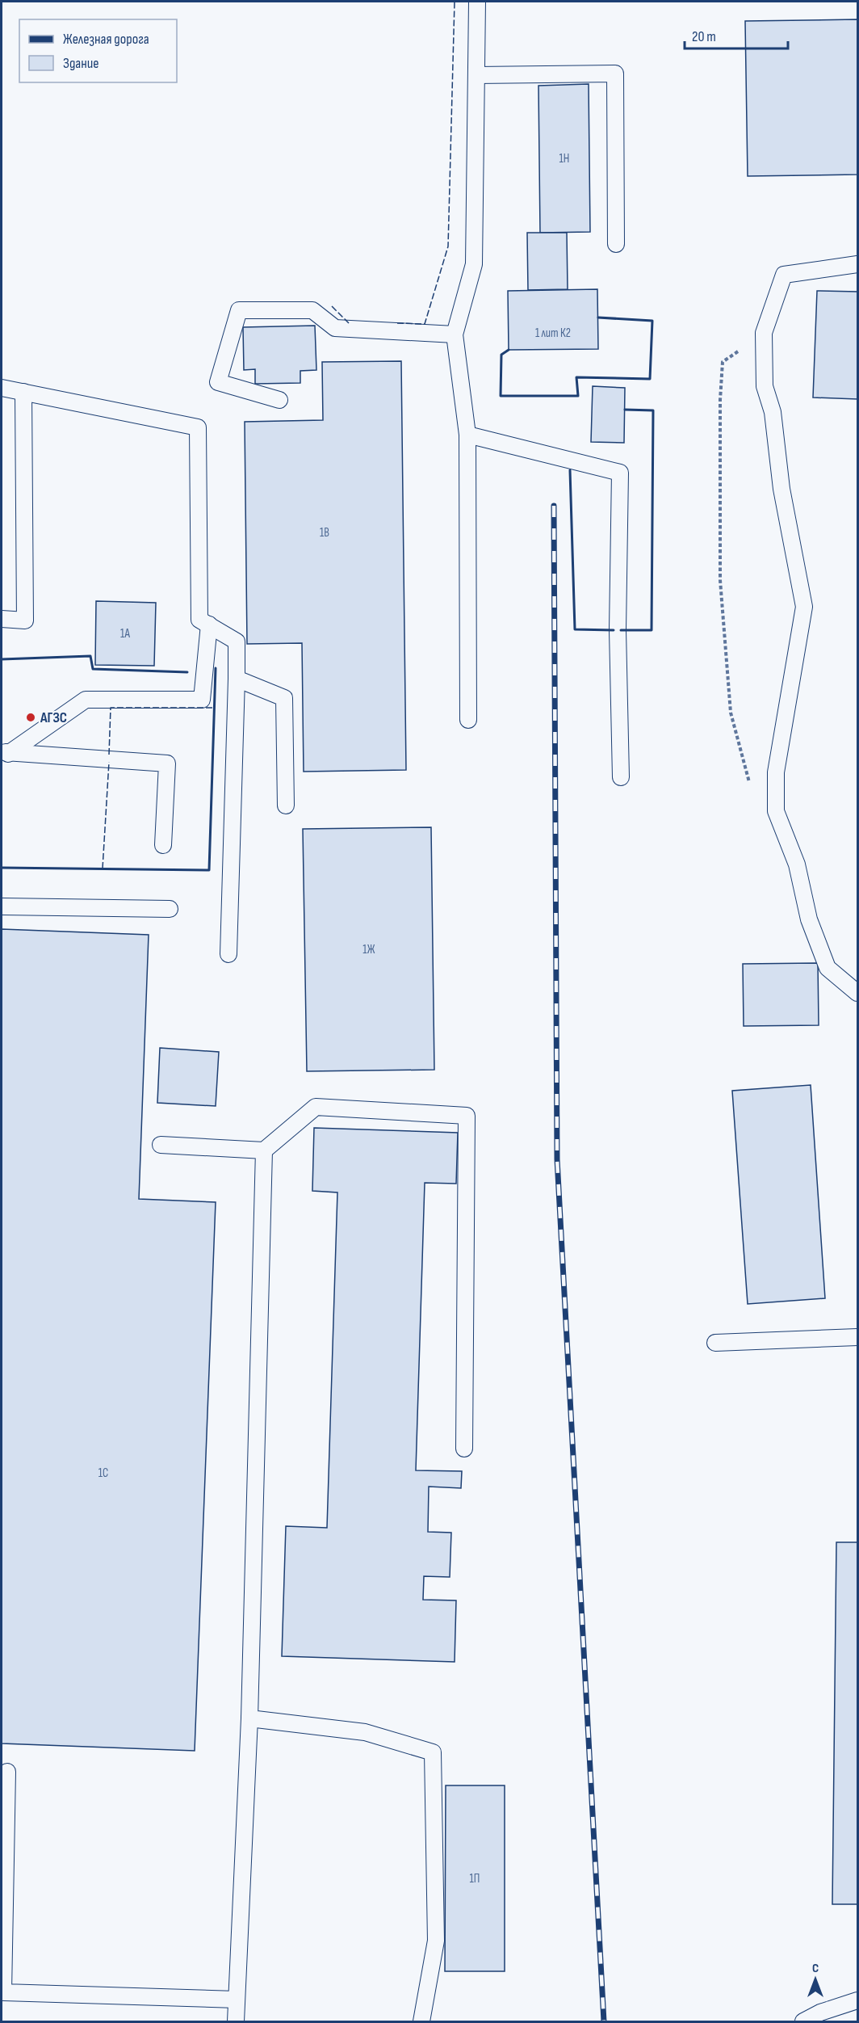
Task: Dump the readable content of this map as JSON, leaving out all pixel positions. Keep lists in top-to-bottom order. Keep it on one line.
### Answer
{"places":["АГЗС"],"house_numbers":["1Н","1 лит К2","1В","1А","1Ж","1С","1П"],"legend":["Железная дорога","Здание"],"scale_bar":"20 m","north":"top"}
